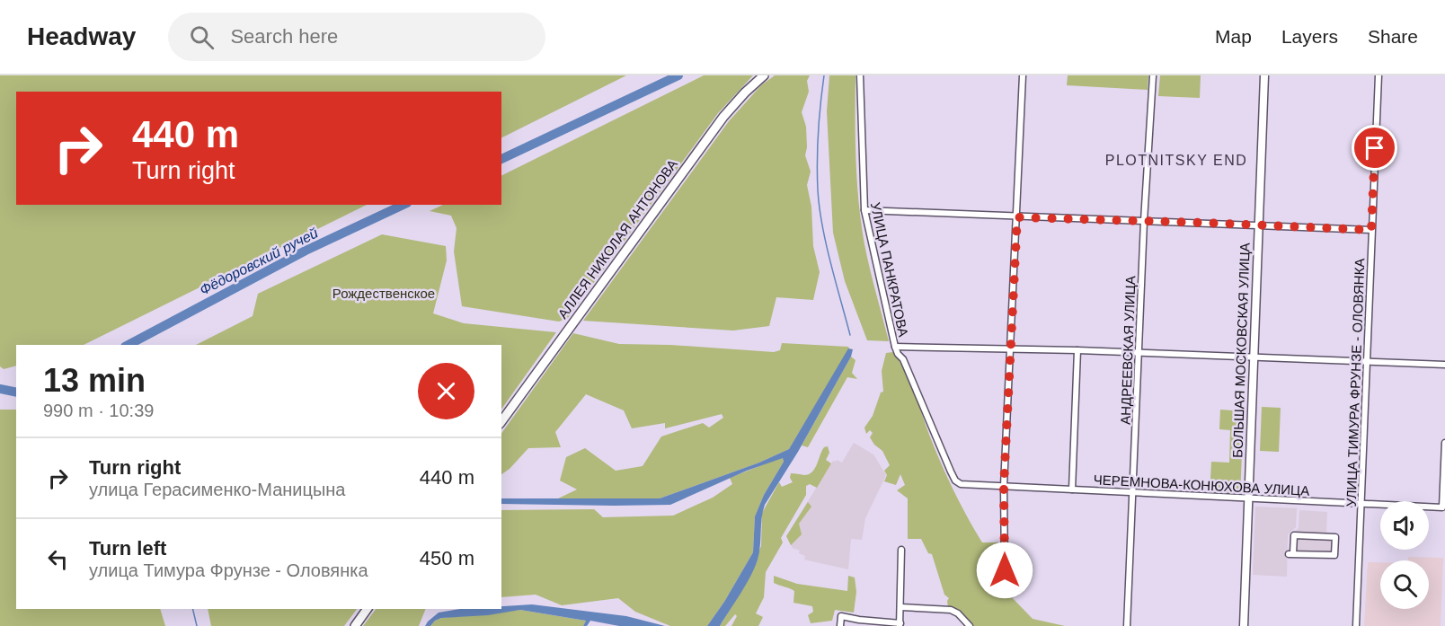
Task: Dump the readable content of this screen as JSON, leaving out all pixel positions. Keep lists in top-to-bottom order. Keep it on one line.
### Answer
{"streets":{"main road":["АЛЛЕЯ НИКОЛАЯ АНТОНОВА","БОЛЬШАЯ МОСКОВСКАЯ УЛИЦА"],"street":["УЛИЦА ПАНКРАТОВА","АНДРЕЕВСКАЯ УЛИЦА","УЛИЦА ТИМУРА ФРУНЗЕ - ОЛОВЯНКА","ЧЕРЕМНОВА-КОНЮХОВА УЛИЦА"]},"crossings":[["УЛИЦА ПАНКРАТОВА","ЧЕРЕМНОВА-КОНЮХОВА УЛИЦА"],["АНДРЕЕВСКАЯ УЛИЦА","ЧЕРЕМНОВА-КОНЮХОВА УЛИЦА"],["БОЛЬШАЯ МОСКОВСКАЯ УЛИЦА","ЧЕРЕМНОВА-КОНЮХОВА УЛИЦА"],["УЛИЦА ТИМУРА ФРУНЗЕ - ОЛОВЯНКА","ЧЕРЕМНОВА-КОНЮХОВА УЛИЦА"]],"districts":["PLOTNITSKY END"],"water":["Фёдоровский ручей"],"parks":["Рождественское"],"page":{"header":"Headway","search":"Search here","nav":["Map","Layers","Share"],"turn":["440 m","Turn right"],"heading":["13 min","990 m · 10:39"],"list":[{"name":"Turn right","note":"улица Герасименко-Маницына","value":"440 m"},{"name":"Turn left","note":"улица Тимура Фрунзе - Оловянка","value":"450 m"}]}}
